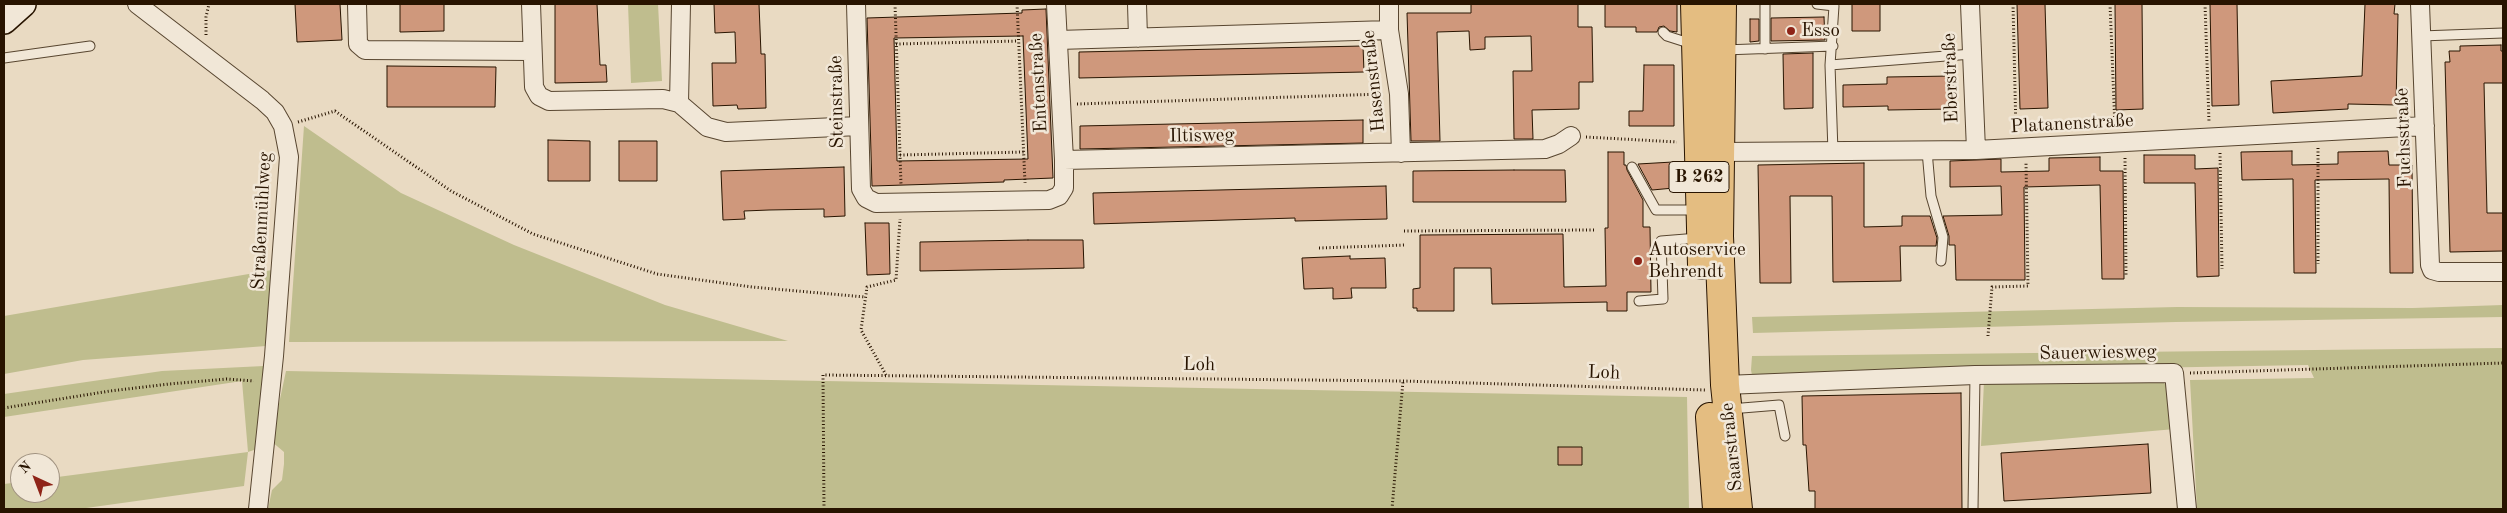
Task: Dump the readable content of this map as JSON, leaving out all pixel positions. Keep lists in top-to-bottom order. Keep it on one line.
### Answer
{"streets":{"main road":["B 262","Saarstraße"],"street":["Eberstraße","Hasenstraße","Entenstraße","Steinstraße","Platanenstraße","Iltisweg","Fuchsstraße","Straßenmühlweg","Sauerwiesweg"],"path":["Loh"]},"crossings":[["Eberstraße","Platanenstraße"],["Hasenstraße","Iltisweg"],["Entenstraße","Iltisweg"],["Platanenstraße","Fuchsstraße"],["Platanenstraße","B 262"],["B 262","Sauerwiesweg"],["B 262","Loh"],["B 262","Saarstraße"],["Sauerwiesweg","Loh"],["Sauerwiesweg","Saarstraße"],["Loh","Saarstraße"]],"places":["Esso","Autoservice Behrendt"],"north":"top left"}
